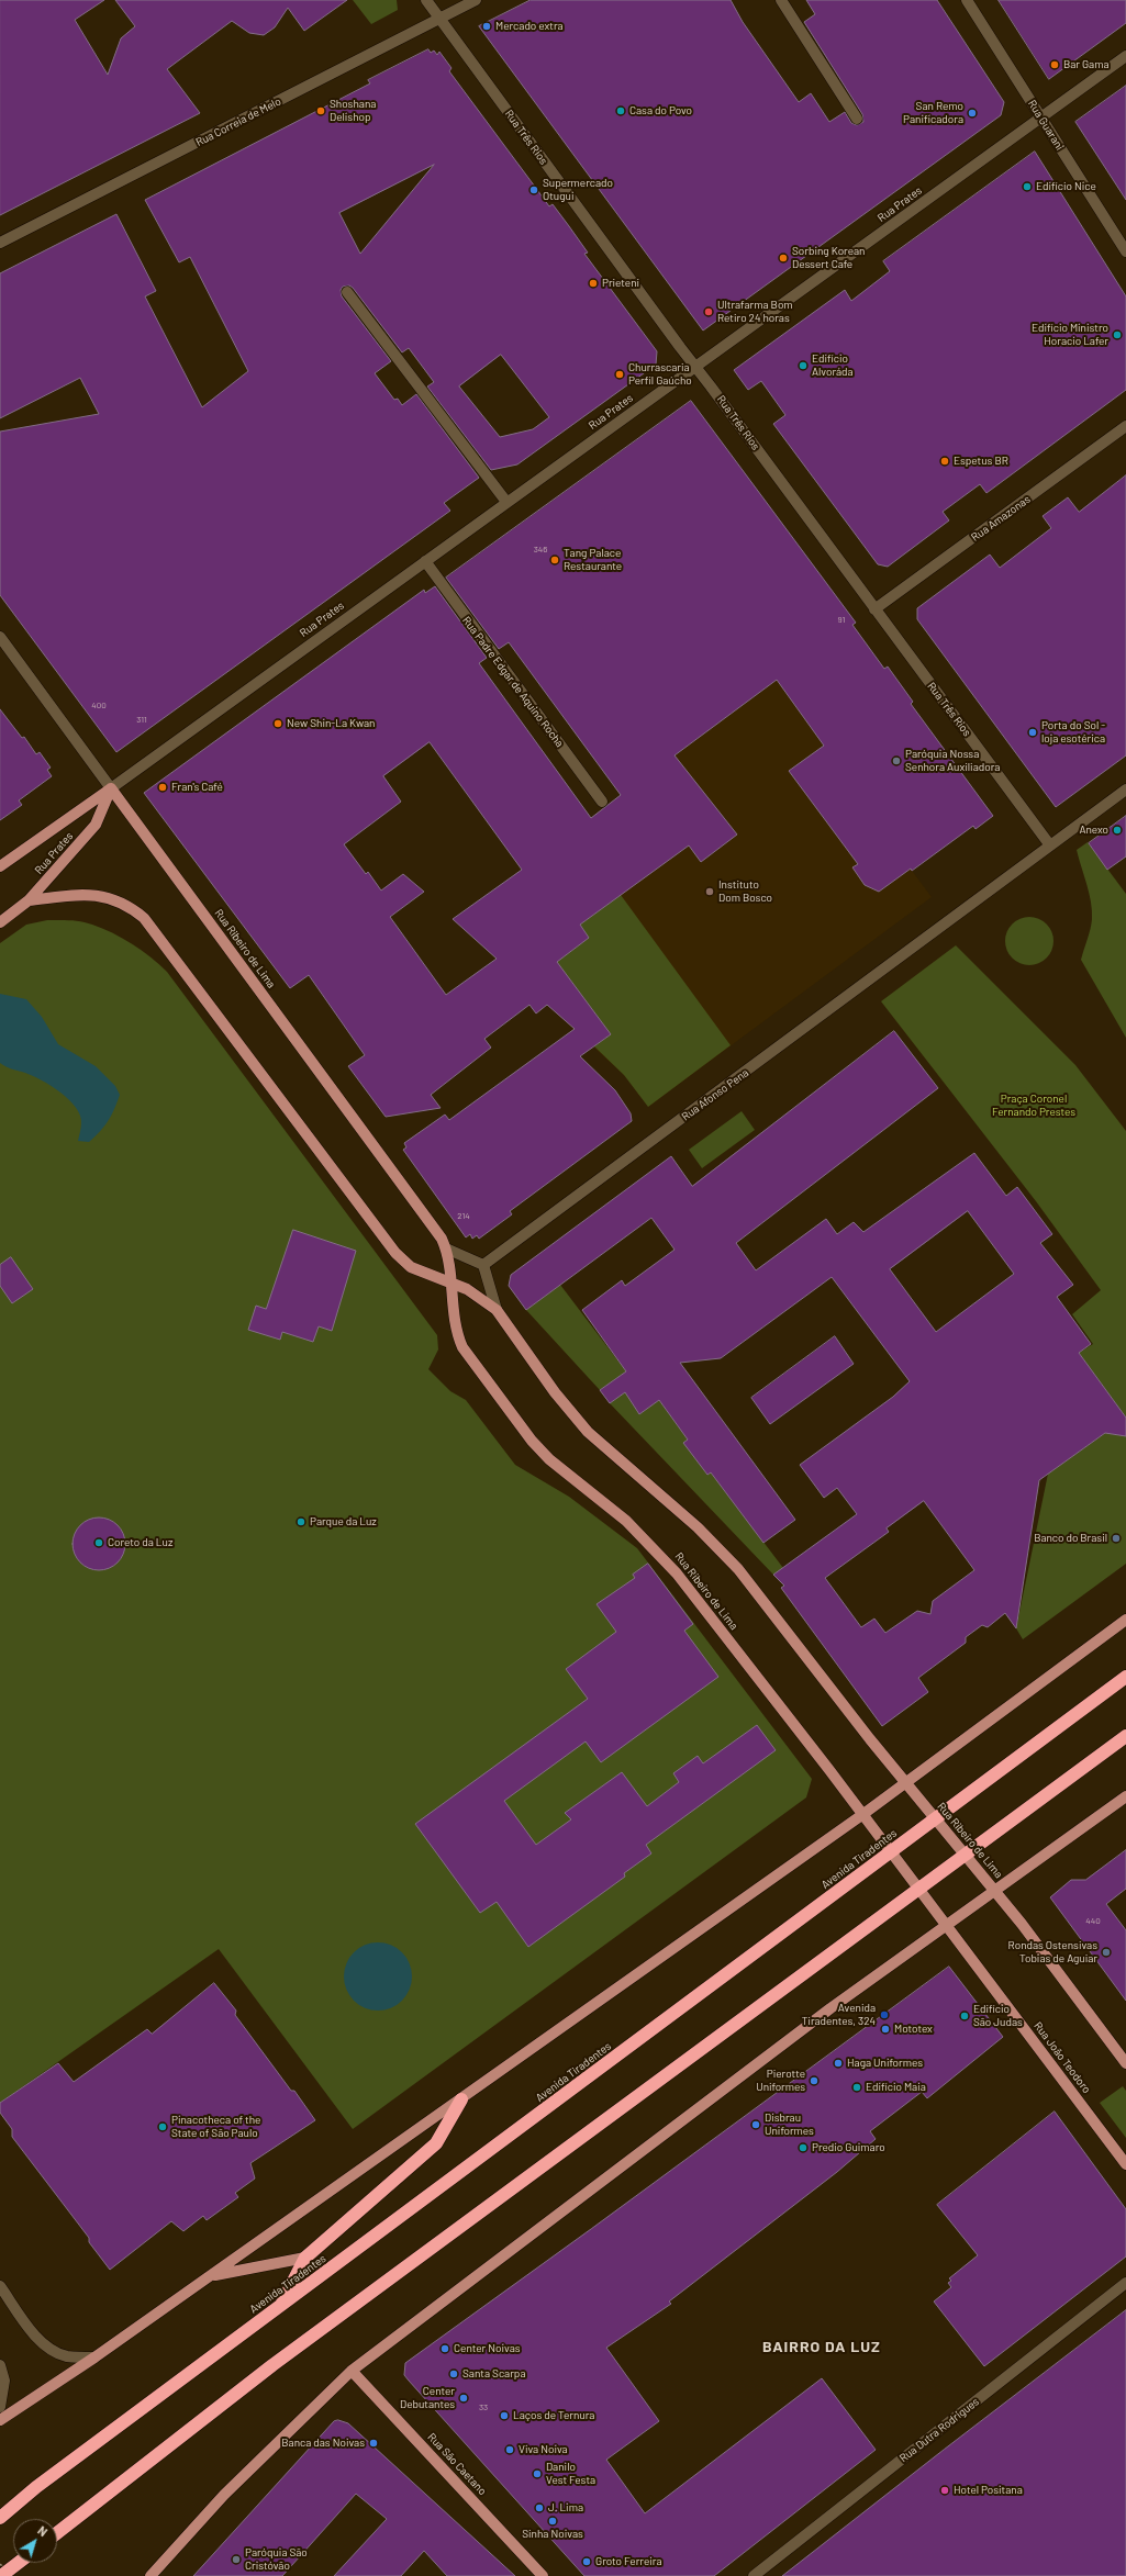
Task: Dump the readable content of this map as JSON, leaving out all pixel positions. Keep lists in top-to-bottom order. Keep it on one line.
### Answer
{"streets":{"highway":["Avenida Tiradentes"],"main road":["Rua Prates","Rua Ribeiro de Lima","Rua João Teodoro","Rua São Caetano"],"street":["Rua Correia de Melo","Rua Guarani","Rua Três Rios","Rua Amazonas","Rua Padre Edgar de Aquino Rocha","Rua Afonso Pena","Rua Dutra Rodrigues"]},"crossings":[["Rua Correia de Melo","Rua Três Rios"],["Rua Guarani","Rua Prates"],["Rua Três Rios","Rua Prates"],["Rua Três Rios","Rua Amazonas"],["Rua Três Rios","Rua Afonso Pena"],["Rua Prates","Rua Padre Edgar de Aquino Rocha"],["Rua Prates","Rua Ribeiro de Lima"],["Rua Ribeiro de Lima","Avenida Tiradentes"],["Rua Ribeiro de Lima","Rua João Teodoro"]],"districts":["BAIRRO DA LUZ"],"parks":["Praça Coronel Fernando Prestes"],"places":["Mercado extra","Bar Gama","Shoshana Delishop","Casa do Povo","San Remo Panificadora","Edifício Nice","Supermercado Otugui","Sorbing Korean Dessert Cafe","Prieteni","Ultrafarma Bom Retiro 24 horas","Edifício Ministro Horacio Lafer","Edifício Alvoráda","Churrascaria Perfil Gaúcho","Espetus BR","Tang Palace Restaurante","New Shin-La Kwan","Porta do Sol - loja esotérica","Paróquia Nossa Senhora Auxiliadora","Fran's Café","Anexo","Instituto Dom Bosco","Parque da Luz","Banco do Brasil","Coreto da Luz","Rondas Ostensivas Tobias de Aguiar","Avenida Tiradentes, 324","Edifício São Judas","Mototex","Haga Uniformes","Pierotte Uniformes","Edifício Maia","Disbrau Uniformes","Pinacotheca of the State of São Paulo","Predio Guimaro","Center Noivas","Santa Scarpa","Center Debutantes","Laços de Ternura","Banca das Noivas","Viva Noiva","Danilo Vest Festa","Hotel Positana","J. Lima","Sinha Noivas","Paróquia São Cristóvão","Groto Ferreira"],"house_numbers":["346","91","400","311","214","440","33"],"north":"top right"}
